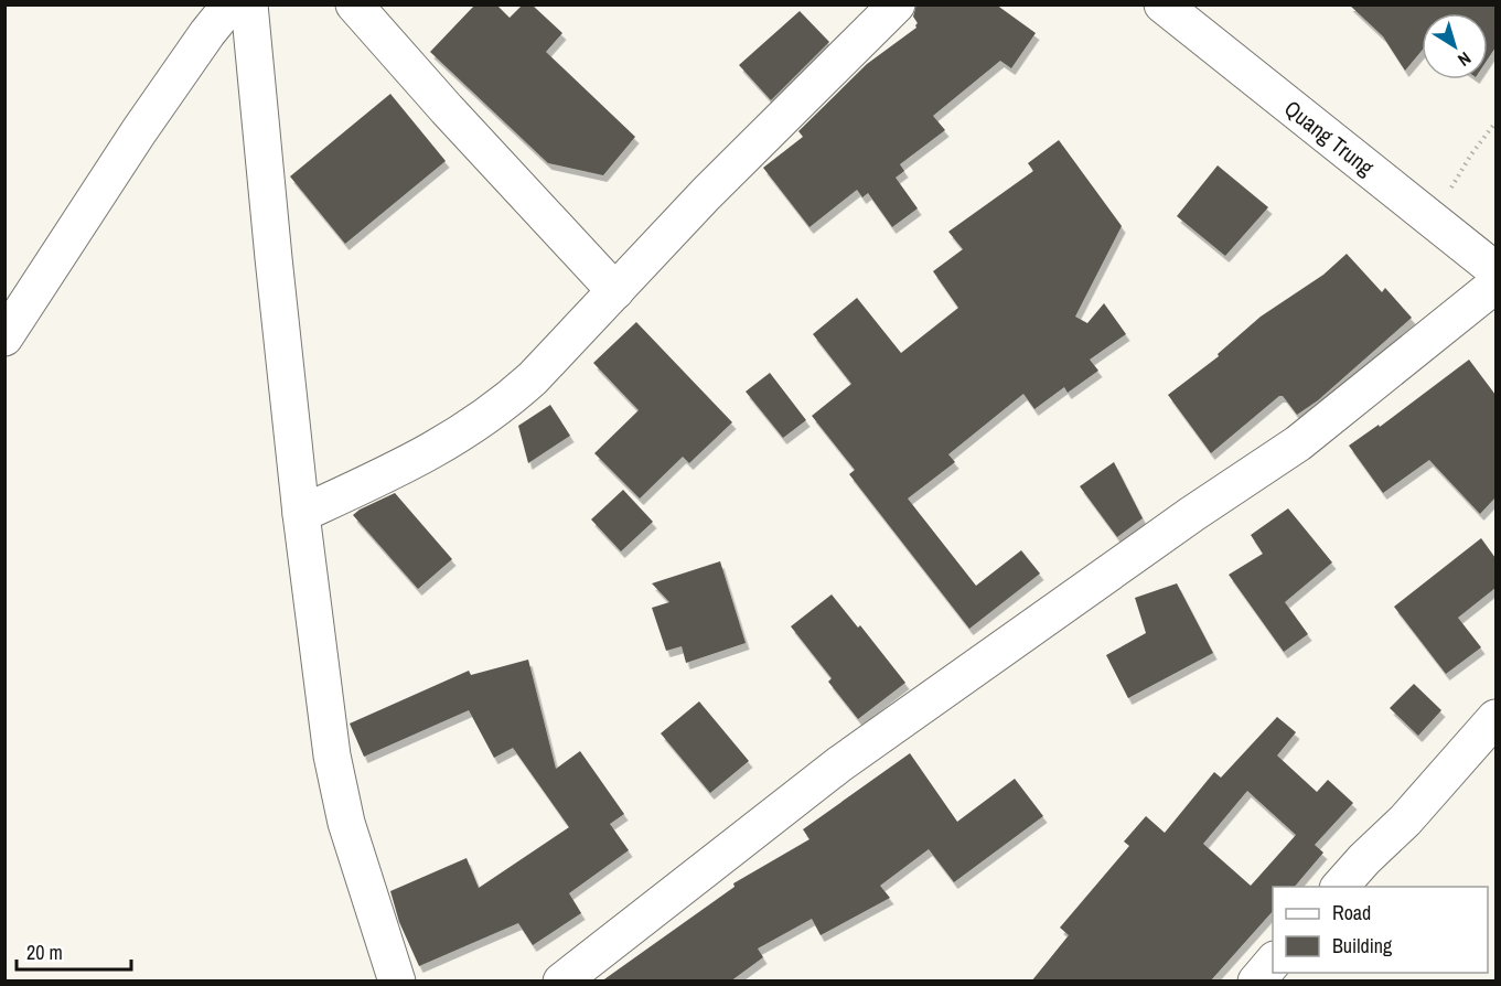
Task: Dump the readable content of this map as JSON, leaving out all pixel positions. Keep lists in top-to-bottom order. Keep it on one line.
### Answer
{"streets":{"street":["Quang Trung"]},"legend":["Road","Building"],"scale_bar":"20 m","north":"bottom right"}
